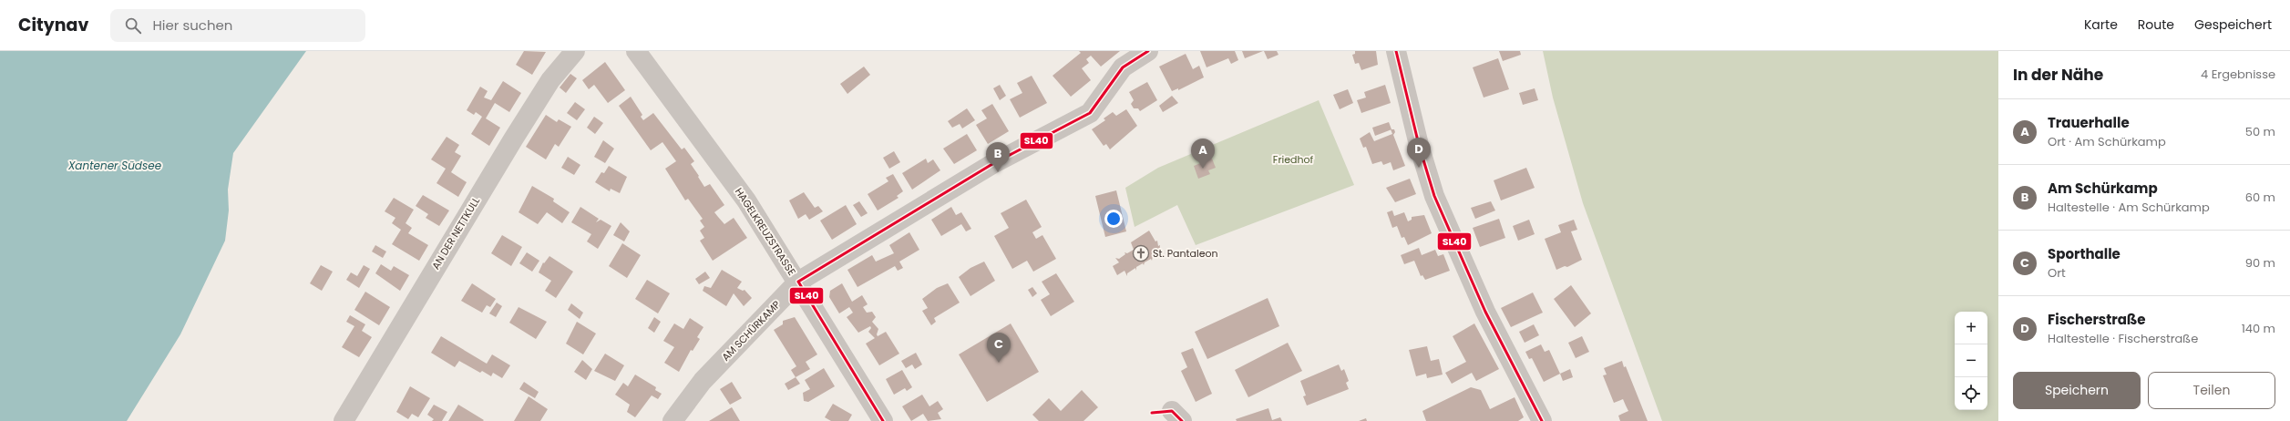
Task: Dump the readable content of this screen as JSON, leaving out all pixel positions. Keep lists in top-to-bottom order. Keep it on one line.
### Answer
{"streets":{"street":["HAGELKREUZSTRASSE","AN DER NETTKULL","AM SCHÜRKAMP"]},"crossings":[["HAGELKREUZSTRASSE","AM SCHÜRKAMP"]],"water":["Xantener Südsee"],"parks":["Friedhof"],"places":{"church":["St. Pantaleon"]},"lines":["transit line SL40"],"page":{"header":"Citynav","search":"Hier suchen","nav":["Karte","Route","Gespeichert"],"heading":["In der Nähe","4 Ergebnisse"],"list":[{"mark":"A","name":"Trauerhalle","note":"Ort · Am Schürkamp","value":"50 m"},{"mark":"B","name":"Am Schürkamp","note":"Haltestelle · Am Schürkamp","value":"60 m"},{"mark":"C","name":"Sporthalle","note":"Ort","value":"90 m"},{"mark":"D","name":"Fischerstraße","note":"Haltestelle · Fischerstraße","value":"140 m"}],"pins":["D","A","B","C"],"map_buttons":["+","−"],"buttons":["Speichern","Teilen"]}}
